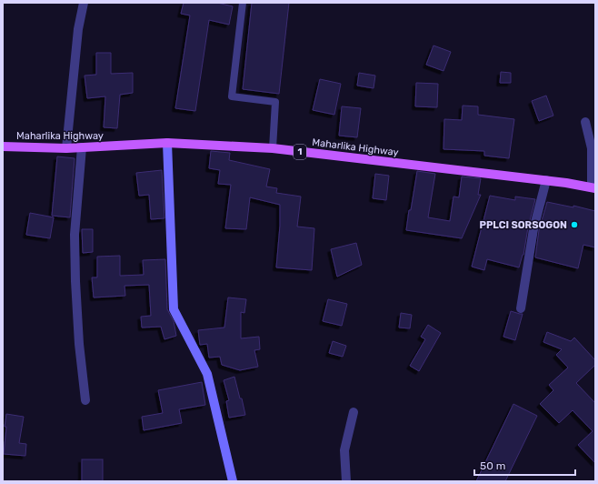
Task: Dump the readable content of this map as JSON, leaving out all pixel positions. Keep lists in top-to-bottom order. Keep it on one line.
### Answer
{"streets":{"main road":["Maharlika Highway","1"]},"places":["PPLCI SORSOGON"],"scale_bar":"50 m"}
